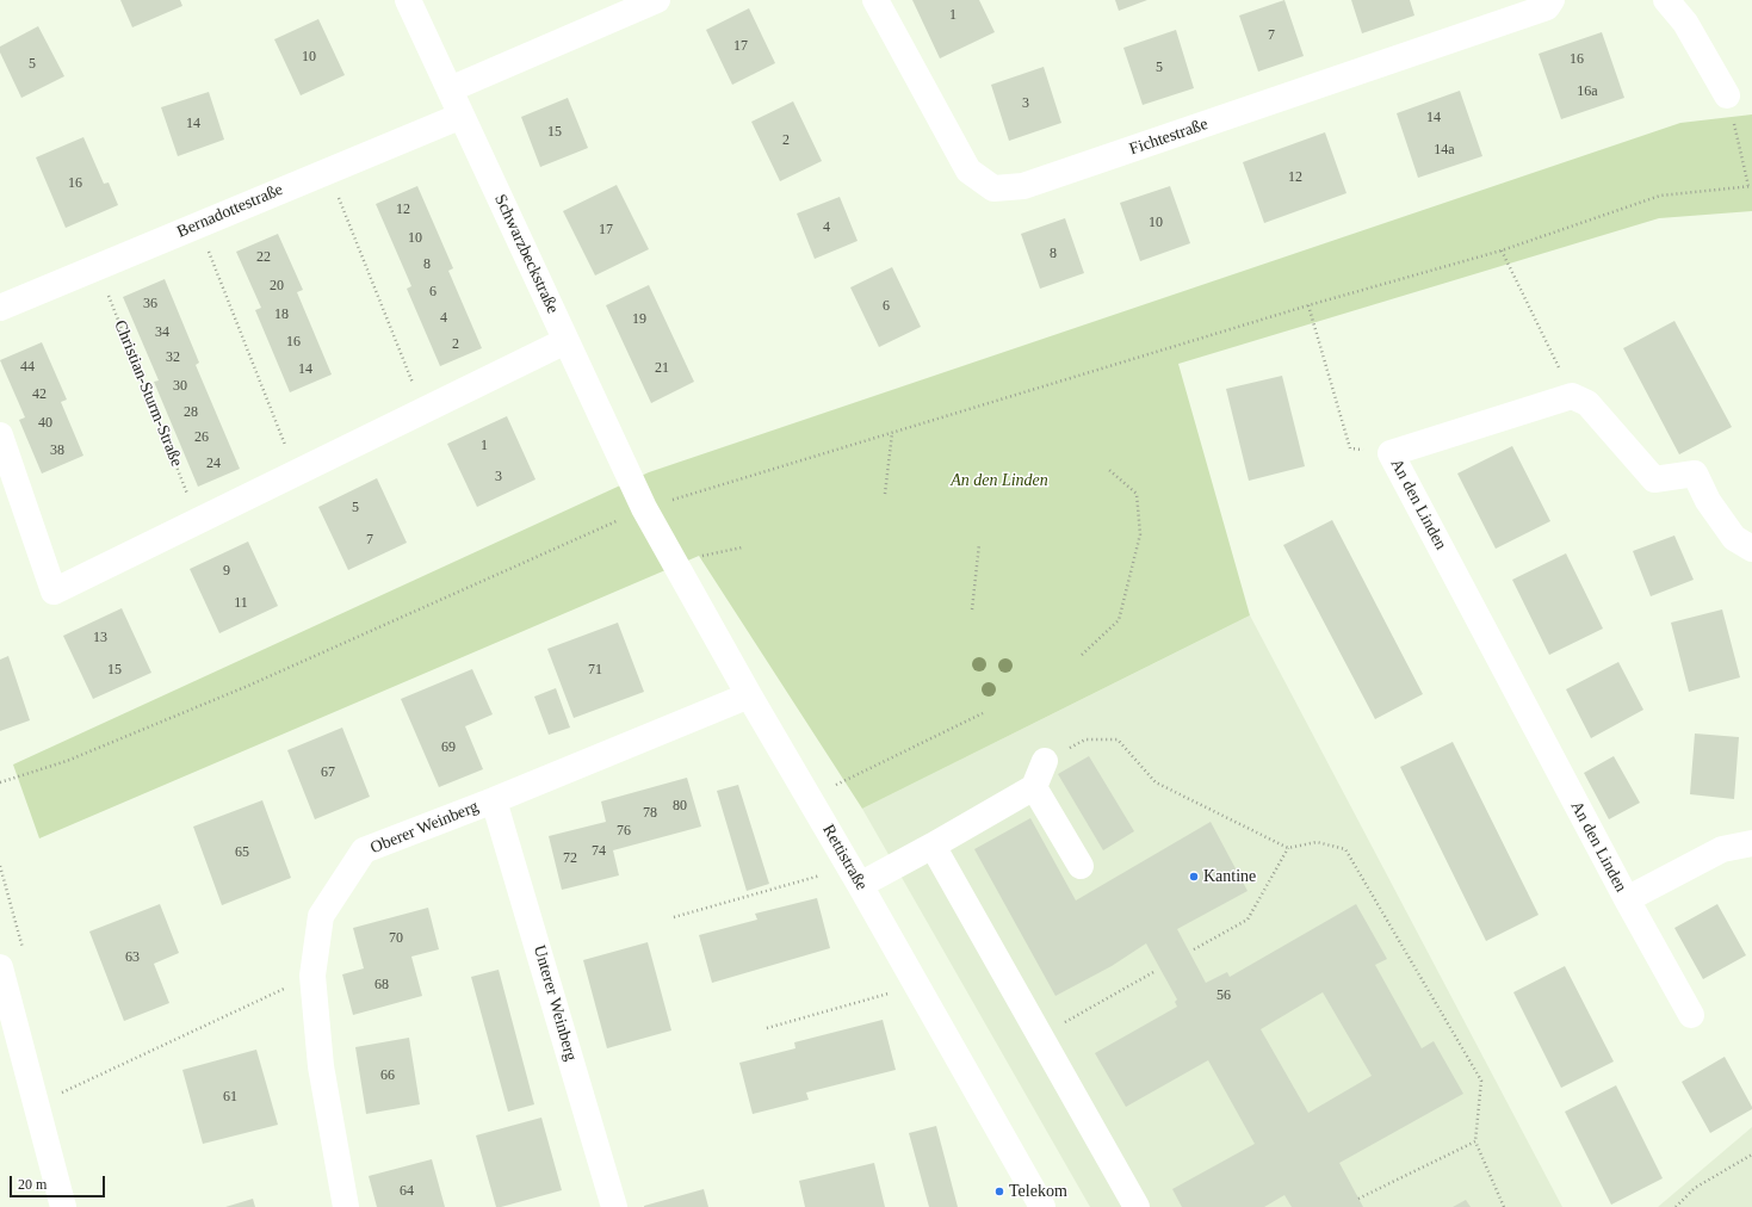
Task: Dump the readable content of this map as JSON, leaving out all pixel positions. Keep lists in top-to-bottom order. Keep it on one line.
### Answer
{"streets":{"street":["Fichtestraße","Bernadottestraße","Schwarzbeckstraße","An den Linden","Oberer Weinberg","Rettistraße","Unterer Weinberg"],"path":["Christian-Sturm-Straße"]},"crossings":[["Bernadottestraße","Schwarzbeckstraße"],["Bernadottestraße","Christian-Sturm-Straße"],["Schwarzbeckstraße","Rettistraße"],["Oberer Weinberg","Rettistraße"],["Oberer Weinberg","Unterer Weinberg"]],"parks":["An den Linden"],"places":["Kantine","Telekom"],"house_numbers":["1","7","17","10","16","5","5","16a","3","14","14","15","2","14a","12","16","12","10","4","17","10","8","22","8","20","6","36","6","18","4","19","34","16","2","32","44","21","14","30","42","28","40","26","1","38","24","3","5","7","9","11","13","15","71","69","67","80","78","76","74","65","72","70","63","68","56","66","61","64"],"scale_bar":"20 m"}
